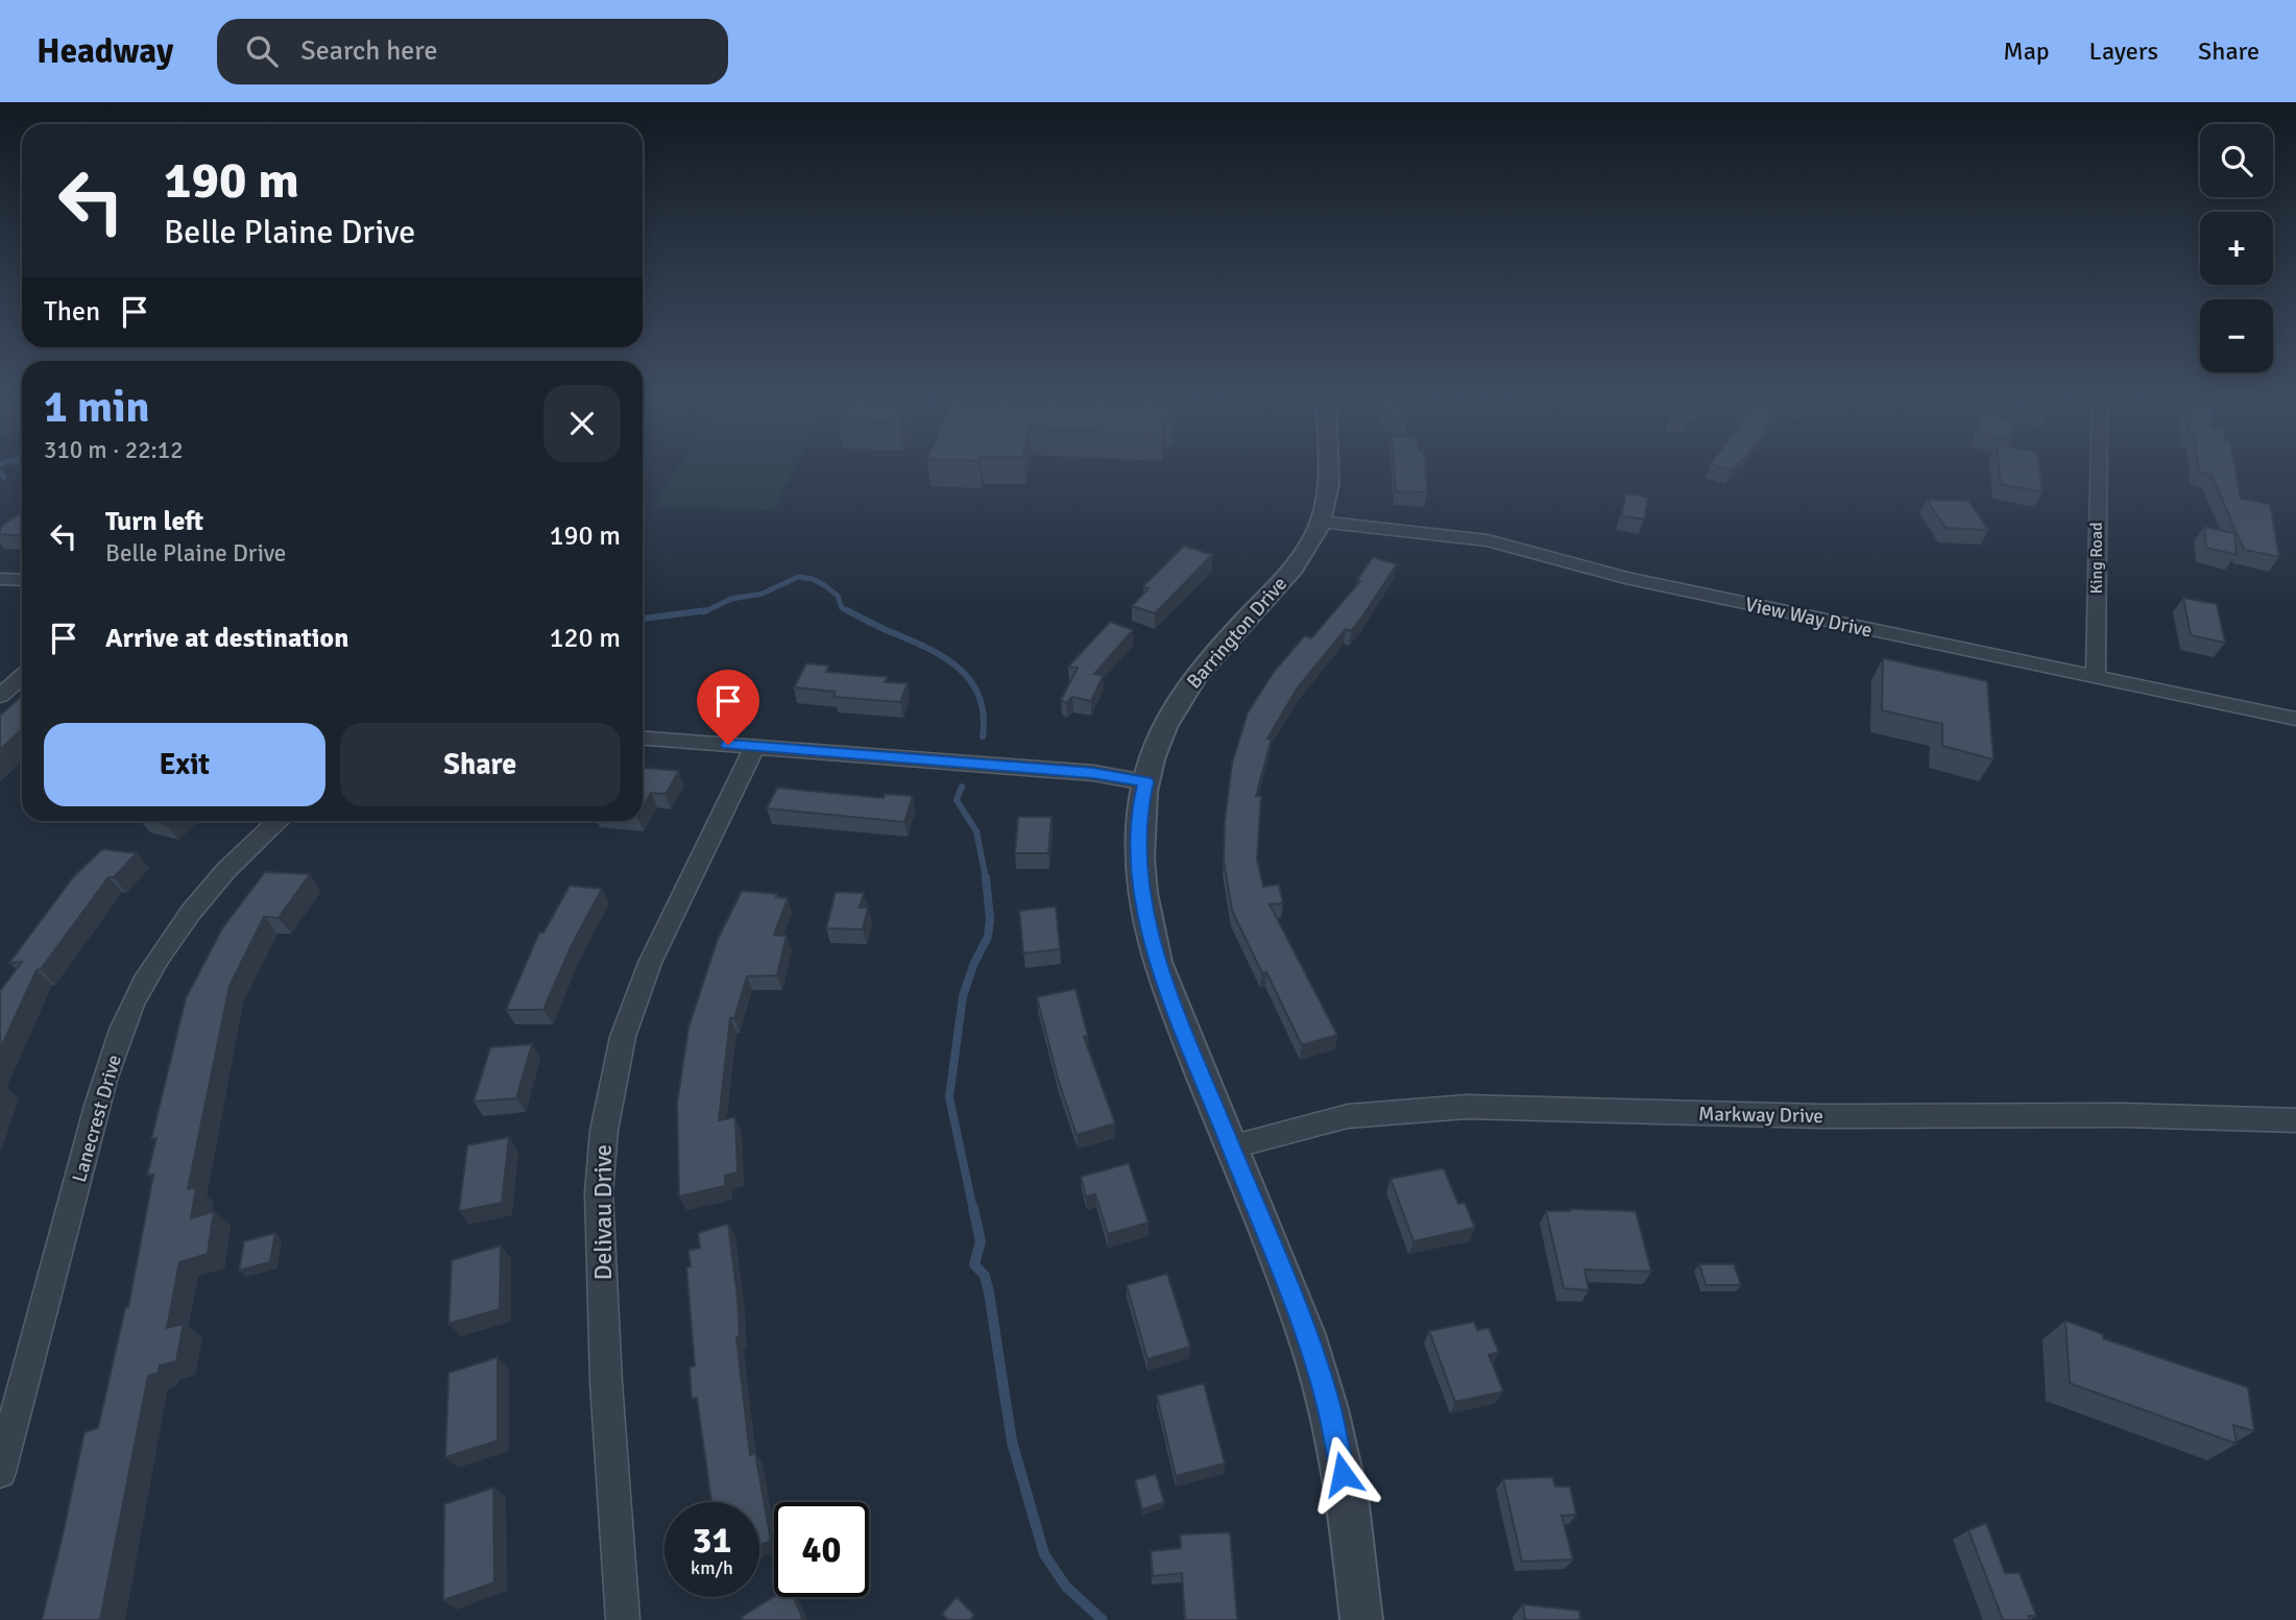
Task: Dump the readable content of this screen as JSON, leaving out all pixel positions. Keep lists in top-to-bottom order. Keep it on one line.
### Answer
{"streets":{"street":["King Road","View Way Drive","Barrington Drive","Markway Drive","Lanecrest Drive","Delivau Drive"]},"crossings":[["King Road","View Way Drive"],["View Way Drive","Barrington Drive"],["Barrington Drive","Markway Drive"]],"page":{"header":"Headway","search":"Search here","nav":["Map","Layers","Share"],"map_buttons":["+","−"],"turn":["190 m","Belle Plaine Drive"],"then":"Then","heading":["1 min","310 m · 22:12"],"list":[{"name":"Turn left","note":"Belle Plaine Drive","value":"190 m"},{"name":"Arrive at destination","value":"120 m"}],"buttons":["Exit","Share"],"speed":"31 km/h","limit":"40"}}
